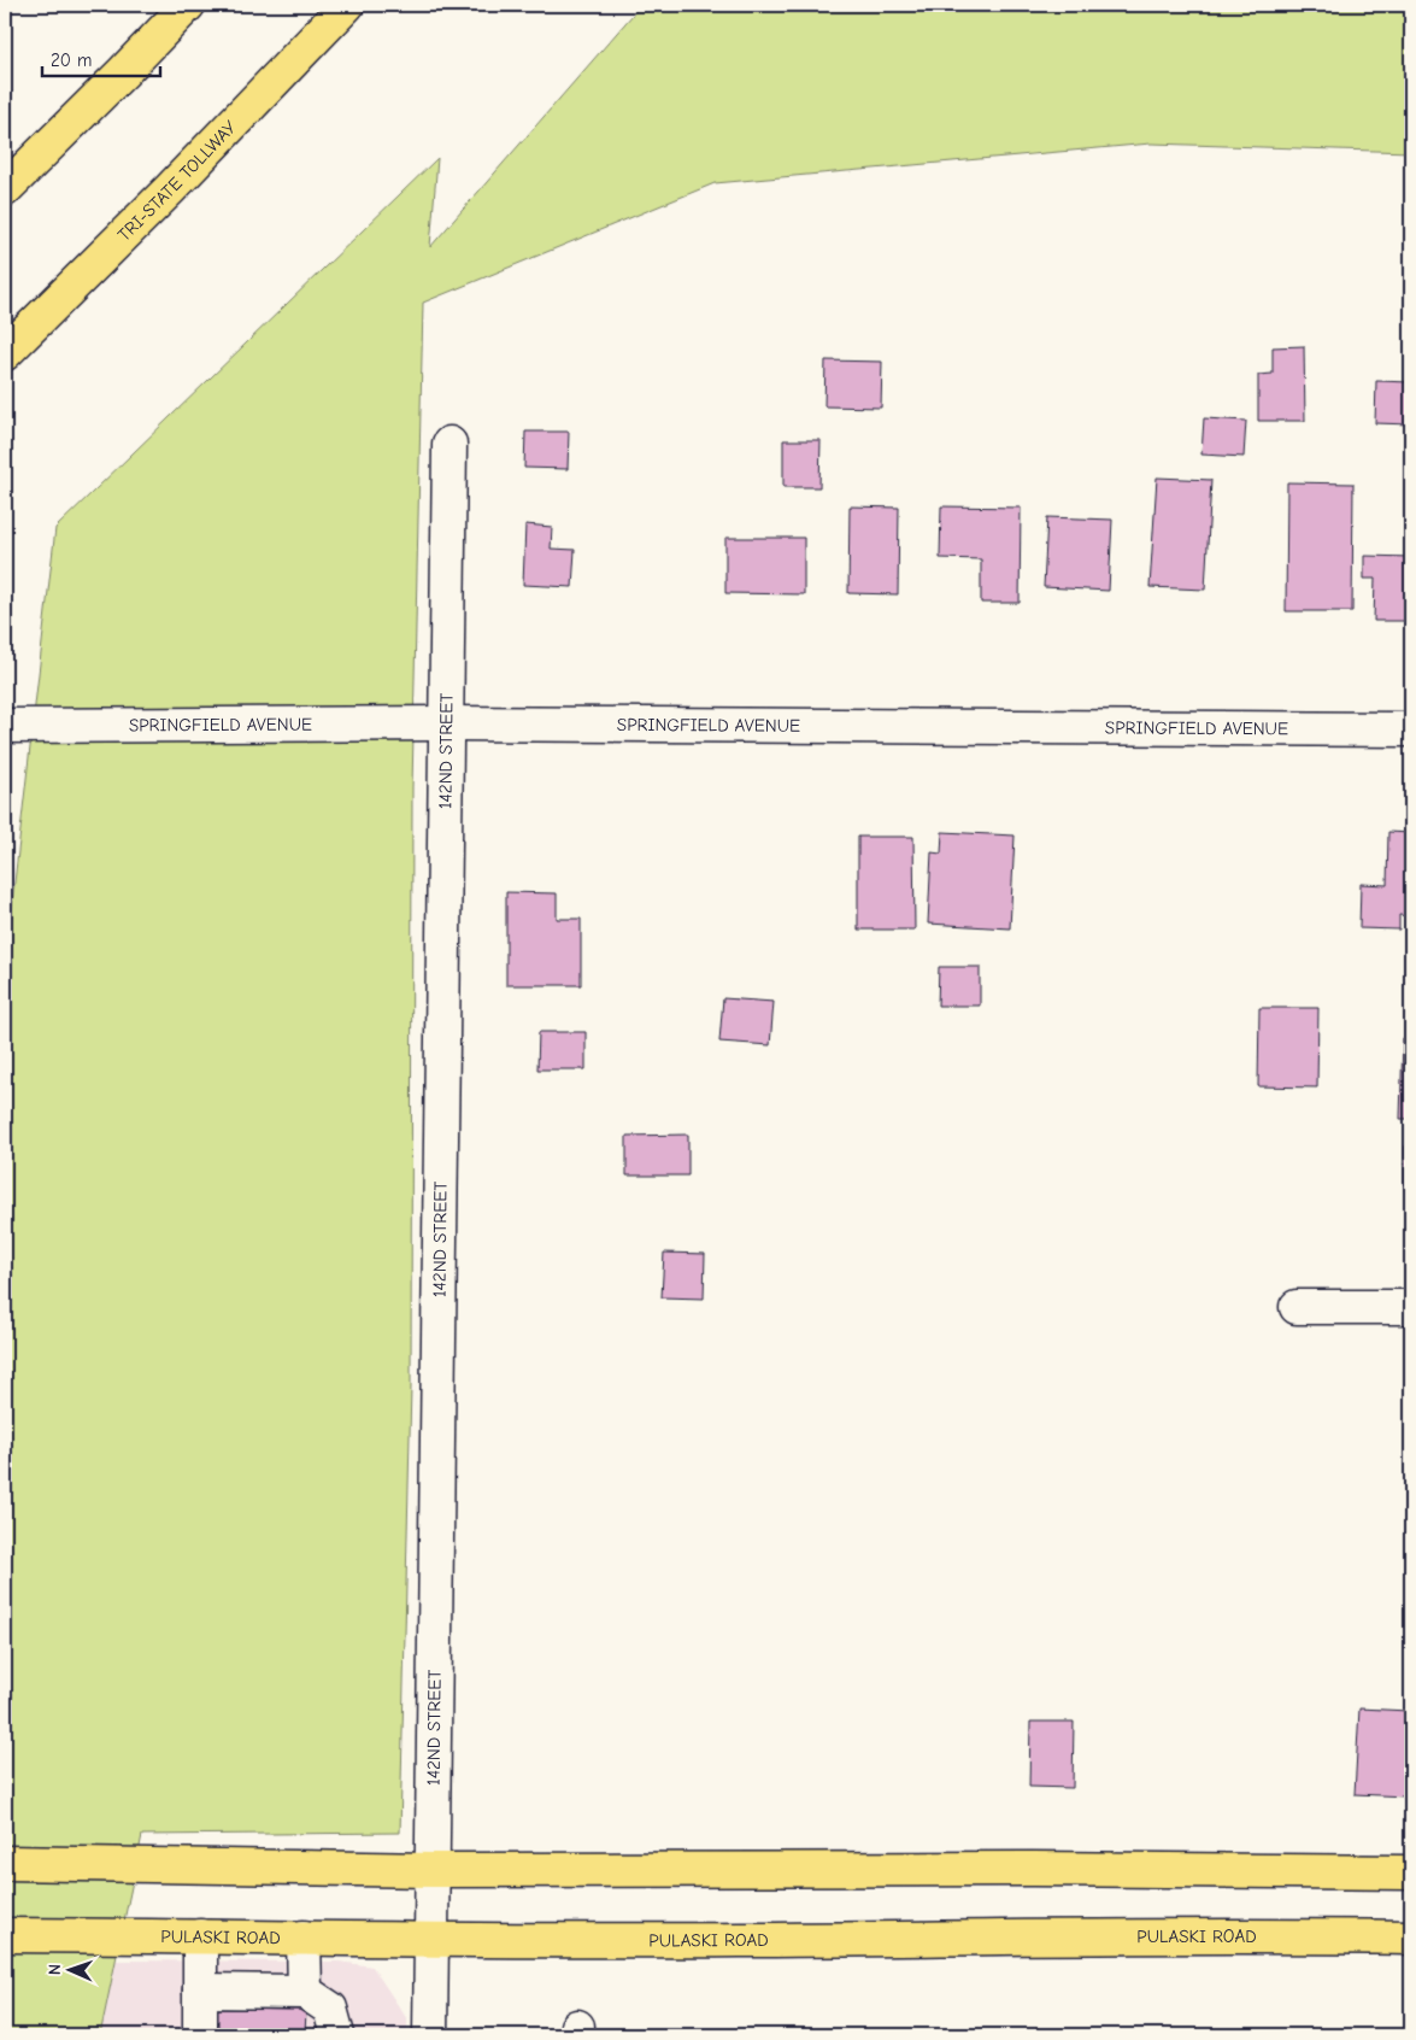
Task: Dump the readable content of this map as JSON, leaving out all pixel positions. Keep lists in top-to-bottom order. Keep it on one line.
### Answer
{"streets":{"main road":["TRI-STATE TOLLWAY","PULASKI ROAD"],"street":["SPRINGFIELD AVENUE","142ND STREET"]},"crossings":[["SPRINGFIELD AVENUE","142ND STREET"],["142ND STREET","PULASKI ROAD"]],"scale_bar":"20 m","north":"left"}
